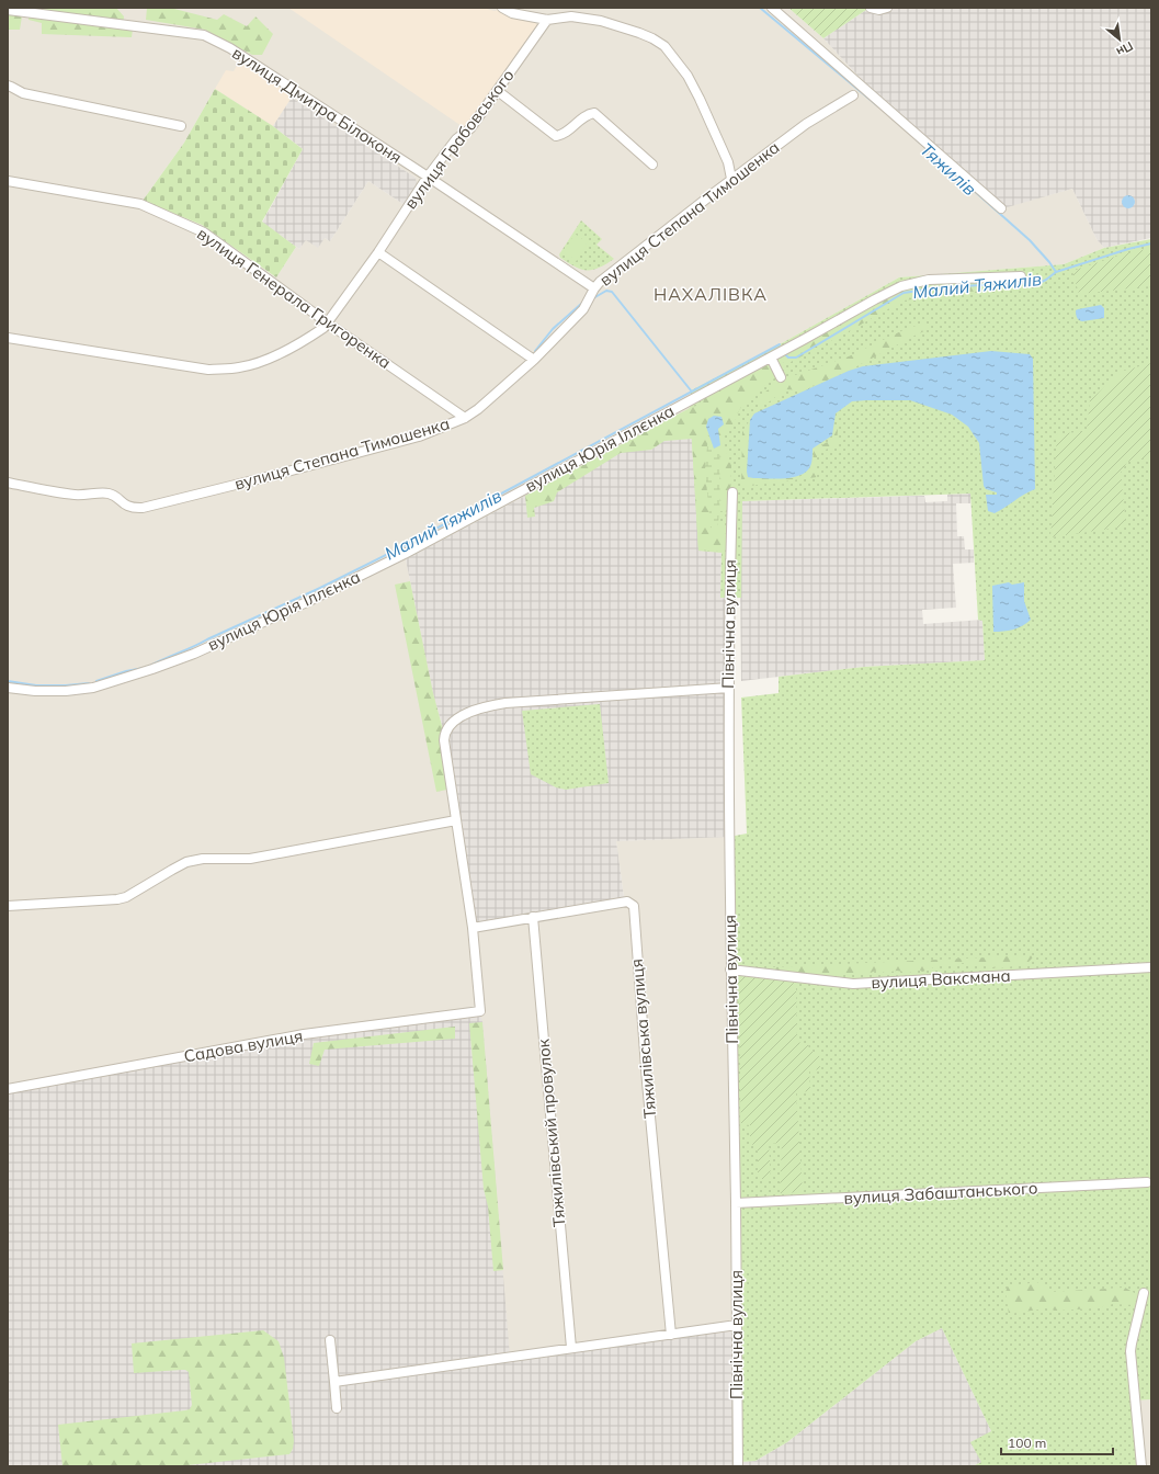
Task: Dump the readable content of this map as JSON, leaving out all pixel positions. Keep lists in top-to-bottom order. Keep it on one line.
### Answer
{"streets":{"street":["вулиця Дмитра Білоконя","вулиця Грабовського","вулиця Степана Тимошенка","вулиця Генерала Григоренка","вулиця Юрія Іллєнка","Північна вулиця","вулиця Ваксмана","Тяжилівська вулиця","Садова вулиця","Тяжилівський провулок","вулиця Забаштанського"]},"crossings":[["вулиця Дмитра Білоконя","вулиця Грабовського"],["вулиця Дмитра Білоконя","вулиця Степана Тимошенка"],["вулиця Грабовського","вулиця Генерала Григоренка"],["вулиця Степана Тимошенка","вулиця Генерала Григоренка"],["Північна вулиця","вулиця Ваксмана"],["Північна вулиця","вулиця Забаштанського"],["Тяжилівська вулиця","Садова вулиця"],["Тяжилівська вулиця","Тяжилівський провулок"]],"districts":["НАХАЛІВКА"],"water":["Тяжилів","Малий Тяжилів"],"scale_bar":"100 m","north":"bottom right"}
